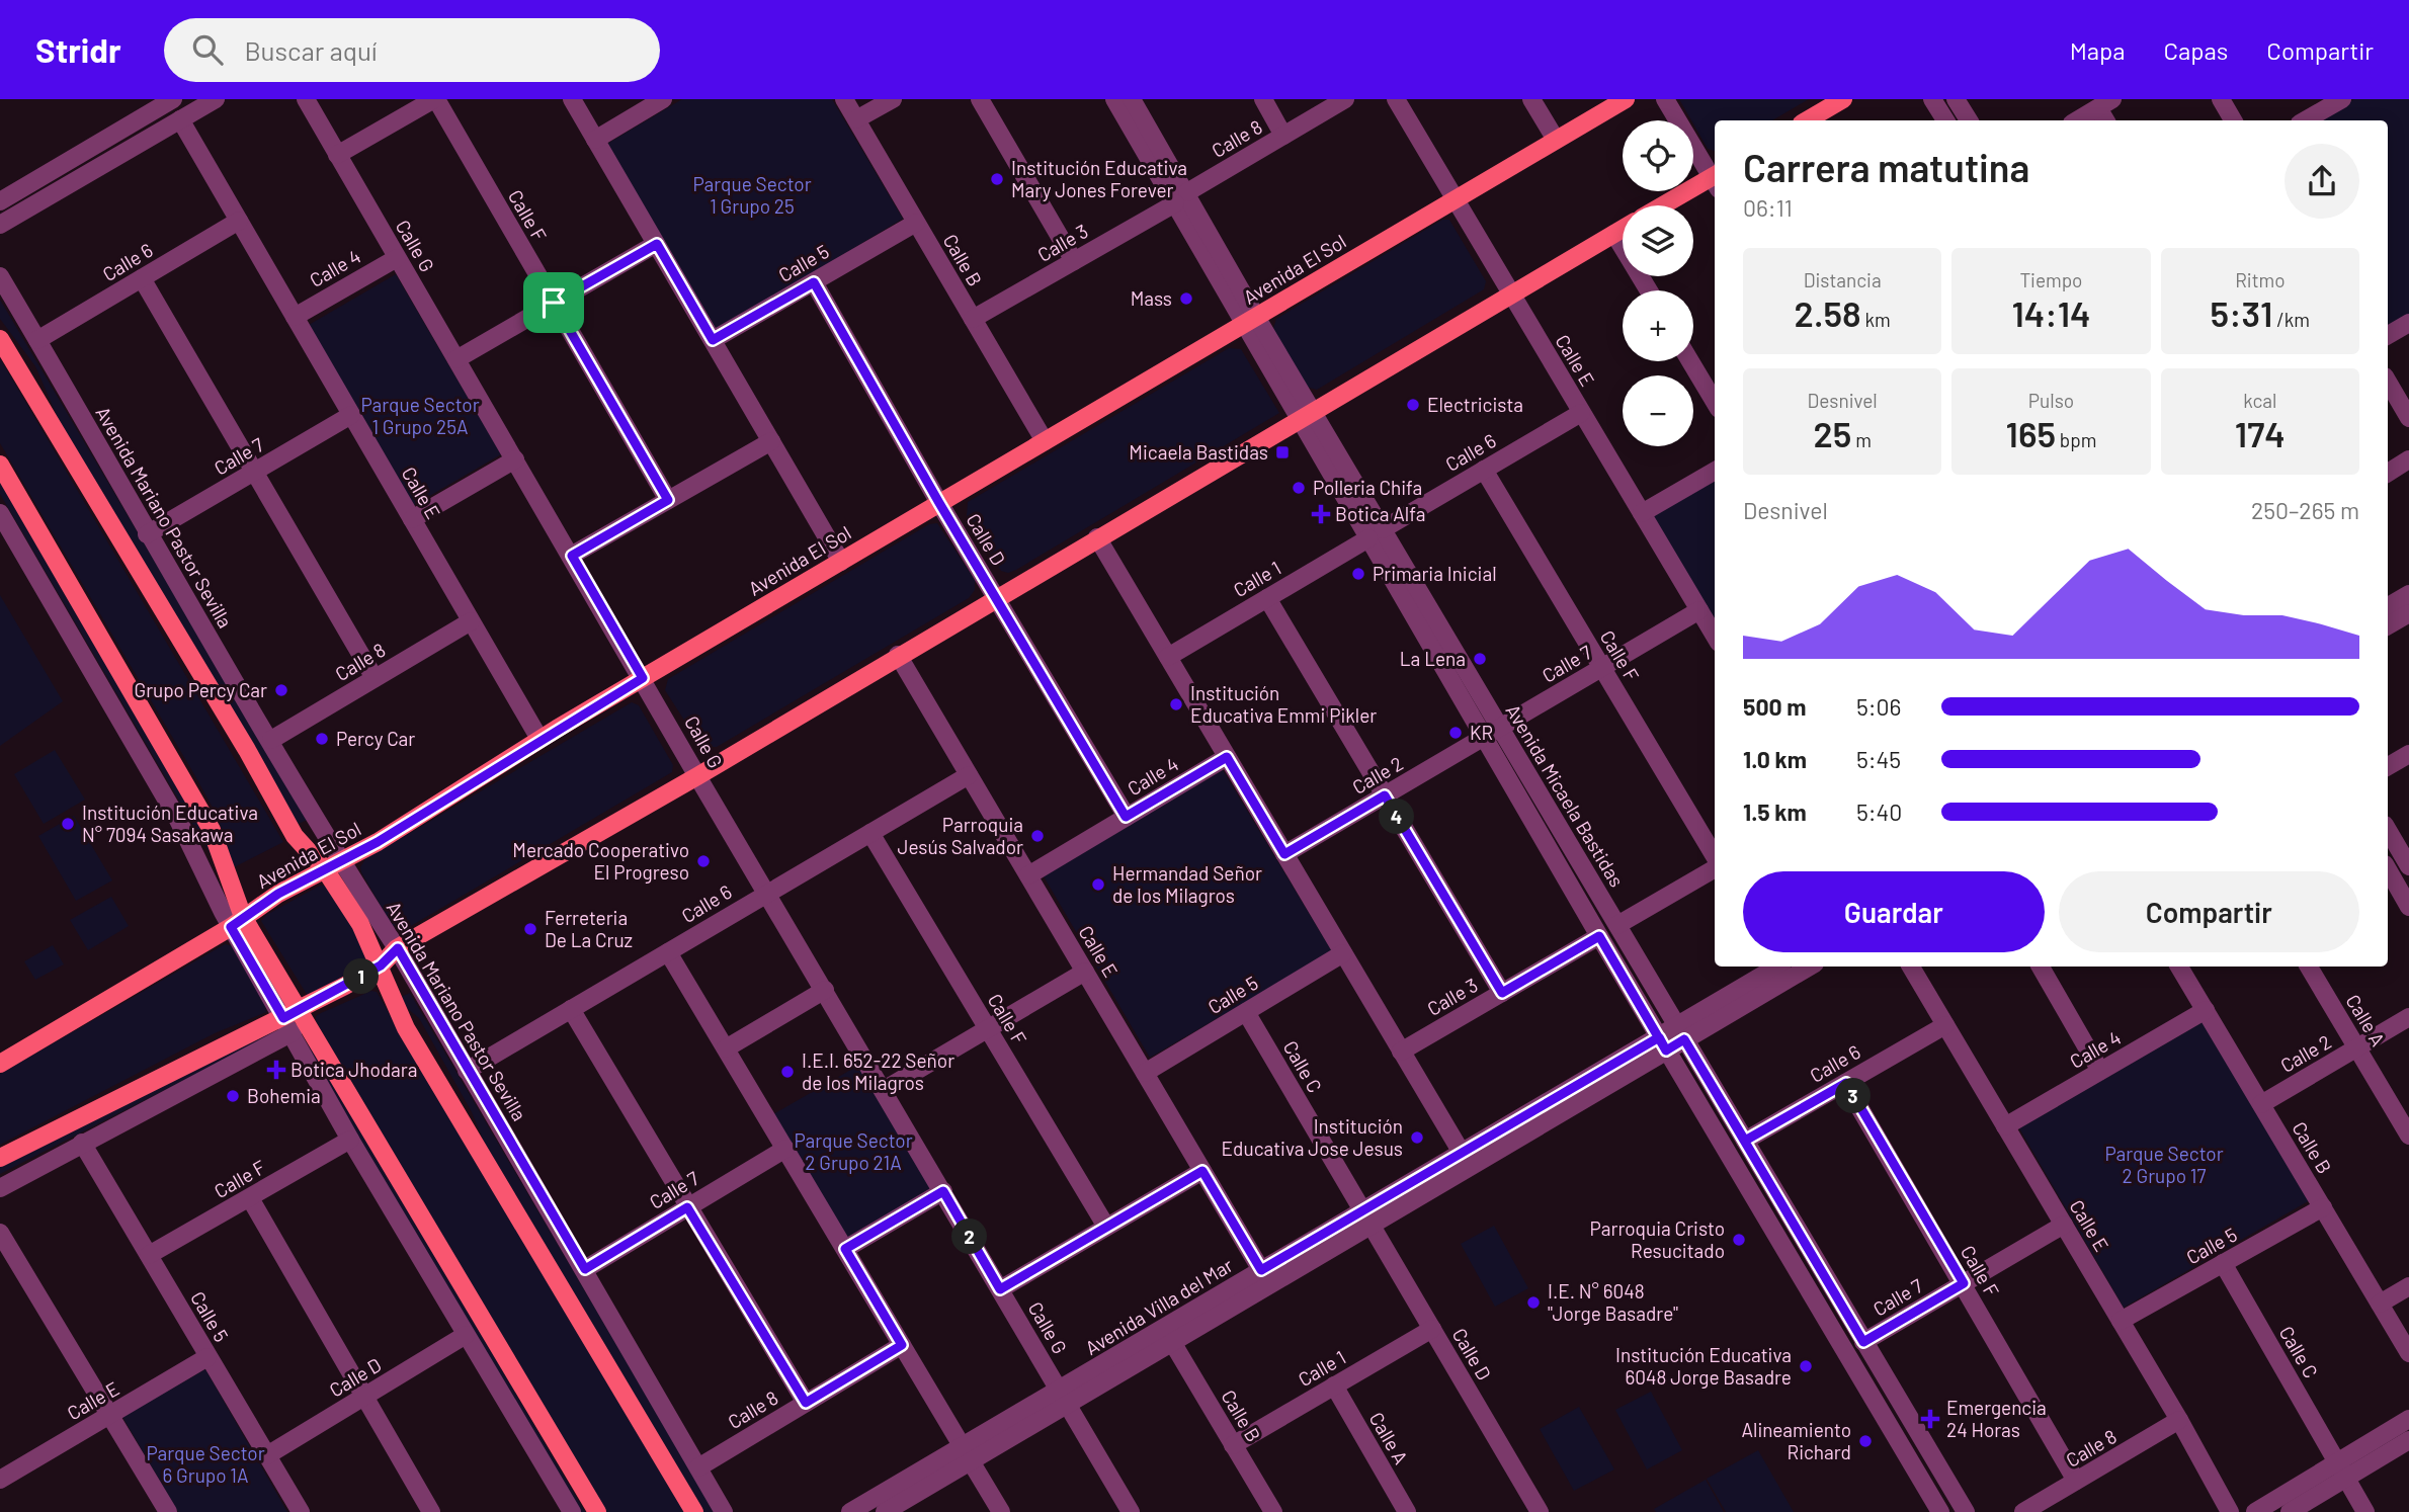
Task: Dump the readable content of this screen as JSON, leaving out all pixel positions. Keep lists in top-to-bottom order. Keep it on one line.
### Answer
{"streets":{"main road":["Avenida El Sol","Avenida Mariano Pastor Sevilla"],"street":["Calle 8","Calle F","Calle 3","Calle G","Calle B","Calle 6","Calle 5","Calle 4","Calle E","Calle 7","Calle D","Calle 1","Calle 2","Avenida Micaela Bastidas","Calle A","Calle C","Avenida Villa del Mar"]},"crossings":[["Calle 8","Calle F"],["Calle 8","Calle 3"],["Calle 8","Calle E"],["Calle 8","Avenida Mariano Pastor Sevilla"],["Calle 8","Avenida Micaela Bastidas"],["Calle F","Calle 6"],["Calle F","Calle 5"],["Calle F","Calle 7"],["Calle 3","Calle B"],["Calle 3","Avenida Micaela Bastidas"],["Calle G","Calle 6"],["Calle G","Calle 4"],["Calle G","Avenida El Sol"],["Calle G","Avenida Villa del Mar"],["Calle B","Calle 5"],["Calle B","Calle 4"],["Calle B","Avenida El Sol"],["Calle B","Calle 1"],["Calle B","Calle 2"],["Calle B","Avenida Villa del Mar"],["Calle 6","Calle E"],["Calle 6","Avenida Mariano Pastor Sevilla"],["Calle 6","Calle 1"],["Calle 6","Avenida Micaela Bastidas"],["Calle 5","Calle E"],["Calle 5","Calle D"],["Calle 5","Calle C"],["Calle 4","Calle E"],["Calle 4","Calle D"],["Avenida El Sol","Calle E"],["Avenida El Sol","Avenida Mariano Pastor Sevilla"],["Avenida El Sol","Calle D"],["Avenida El Sol","Avenida Micaela Bastidas"],["Calle E","Calle 7"],["Calle E","Avenida Villa del Mar"],["Calle 7","Avenida Mariano Pastor Sevilla"],["Calle 7","Calle 2"],["Calle 7","Avenida Micaela Bastidas"],["Calle D","Calle 1"],["Calle D","Calle C"],["Calle D","Avenida Villa del Mar"],["Calle 1","Avenida Micaela Bastidas"],["Calle 1","Calle A"],["Calle 2","Avenida Micaela Bastidas"],["Calle 2","Calle A"],["Avenida Micaela Bastidas","Avenida Villa del Mar"],["Calle C","Avenida Villa del Mar"]],"parks":["Parque Sector 1 Grupo 25","Parque Sector 1 Grupo 25A","Parque Sector 2 Grupo 21A","Parque Sector 2 Grupo 17","Parque Sector 6 Grupo 1A"],"places":{"other":["Institución Educativa Mary Jones Forever","Mass","Electricista","Polleria Chifa","Primaria Inicial","La Lena","Grupo Percy Car","Institución Educativa Emmi Pikler","KR","Percy Car","Institución Educativa N° 7094 Sasakawa","Parroquia Jesús Salvador","Mercado Cooperativo El Progreso","Hermandad Señor de los Milagros","Ferreteria De La Cruz","I.E.I. 652-22 Señor de los Milagros","Bohemia","Institución Educativa Jose Jesus","Parroquia Cristo Resucitado","I.E. N° 6048 \"Jorge Basadre\"","Institución Educativa 6048 Jorge Basadre","Alineamiento Richard"],"transit":["Micaela Bastidas"],"health":["Botica Alfa","Botica Jhodara","Emergencia 24 Horas"]},"page":{"header":"Stridr","search":"Buscar aquí","nav":["Mapa","Capas","Compartir"],"map_buttons":["+","−"],"heading":["Carrera matutina","06:11"],"stats":[["Distancia","2.58 km"],["Tiempo","14:14"],["Ritmo","5:31 /km"],["Desnivel","25 m"],["Pulso","165 bpm"],["kcal","174"]],"chart":["Desnivel","250–265 m"],"list":[{"name":"500 m","note":"5:06"},{"name":"1.0 km","note":"5:45"},{"name":"1.5 km","note":"5:40"}],"pins":["4","1","3","2"],"buttons":["Guardar","Compartir"]}}
